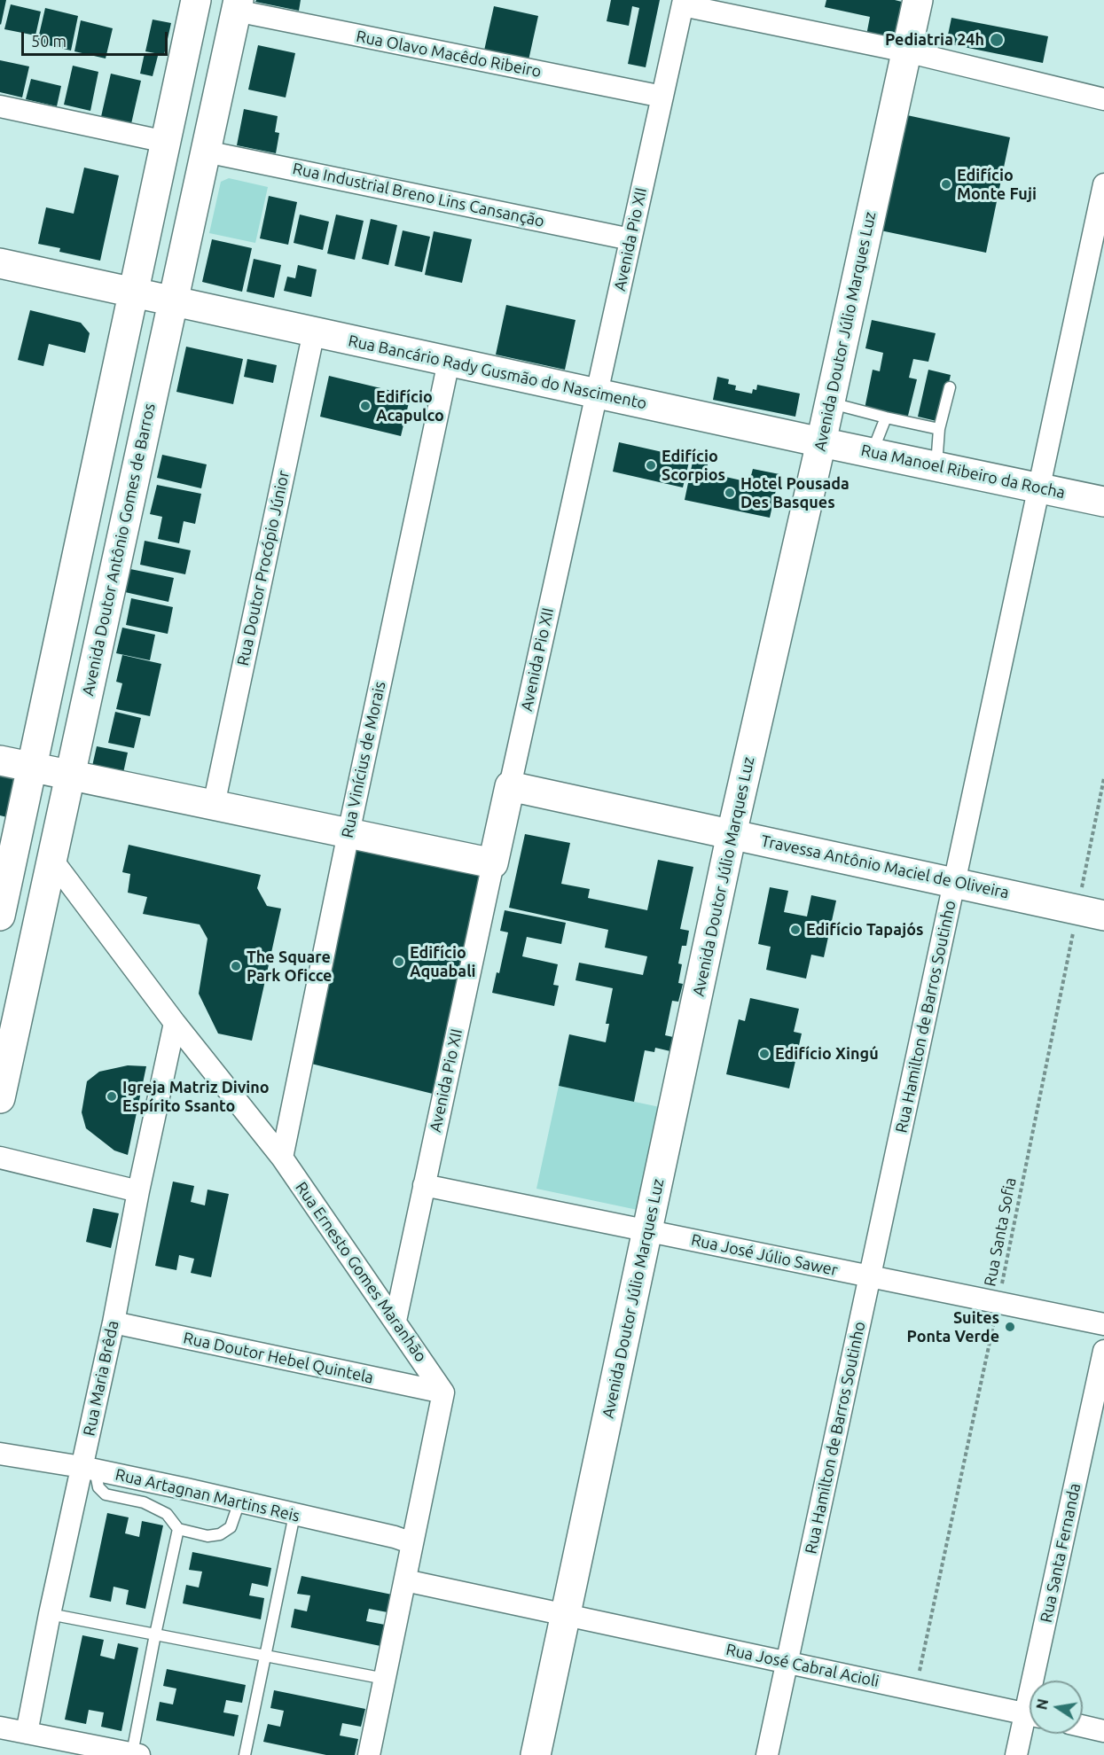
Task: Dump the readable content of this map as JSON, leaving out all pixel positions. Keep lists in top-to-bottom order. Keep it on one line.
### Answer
{"streets":{"street":["Rua Olavo Macêdo Ribeiro","Rua Industrial Breno Lins Cansanção","Avenida Pio XII","Avenida Doutor Júlio Marques Luz","Rua Bancário Rady Gusmão do Nascimento","Rua Manoel Ribeiro da Rocha","Avenida Doutor Antônio Gomes de Barros","Rua Doutor Procópio Júnior","Rua Vinícius de Morais","Travessa Antônio Maciel de Oliveira","Rua Hamilton de Barros Soutinho","Rua José Júlio Sawer","Rua Ernesto Gomes Maranhão","Rua Doutor Hebel Quintela","Rua Maria Brêda","Rua Artagnan Martins Reis","Rua Santa Fernanda","Rua José Cabral Acioli"],"path":["Rua Santa Sofia"]},"crossings":[["Rua Olavo Macêdo Ribeiro","Avenida Pio XII"],["Rua Olavo Macêdo Ribeiro","Avenida Doutor Antônio Gomes de Barros"],["Rua Industrial Breno Lins Cansanção","Avenida Pio XII"],["Rua Industrial Breno Lins Cansanção","Avenida Doutor Antônio Gomes de Barros"],["Avenida Pio XII","Rua Bancário Rady Gusmão do Nascimento"],["Avenida Pio XII","Travessa Antônio Maciel de Oliveira"],["Avenida Pio XII","Rua José Júlio Sawer"],["Avenida Pio XII","Rua Ernesto Gomes Maranhão"],["Avenida Doutor Júlio Marques Luz","Rua Bancário Rady Gusmão do Nascimento"],["Avenida Doutor Júlio Marques Luz","Rua Manoel Ribeiro da Rocha"],["Avenida Doutor Júlio Marques Luz","Travessa Antônio Maciel de Oliveira"],["Avenida Doutor Júlio Marques Luz","Rua José Júlio Sawer"],["Avenida Doutor Júlio Marques Luz","Rua José Cabral Acioli"],["Rua Bancário Rady Gusmão do Nascimento","Rua Manoel Ribeiro da Rocha"],["Rua Bancário Rady Gusmão do Nascimento","Avenida Doutor Antônio Gomes de Barros"],["Rua Bancário Rady Gusmão do Nascimento","Rua Doutor Procópio Júnior"],["Rua Bancário Rady Gusmão do Nascimento","Rua Vinícius de Morais"],["Rua Manoel Ribeiro da Rocha","Rua Hamilton de Barros Soutinho"],["Avenida Doutor Antônio Gomes de Barros","Rua Ernesto Gomes Maranhão"],["Rua Vinícius de Morais","Rua Ernesto Gomes Maranhão"],["Travessa Antônio Maciel de Oliveira","Rua Hamilton de Barros Soutinho"],["Travessa Antônio Maciel de Oliveira","Rua Santa Sofia"],["Rua Hamilton de Barros Soutinho","Rua José Júlio Sawer"],["Rua Hamilton de Barros Soutinho","Rua José Cabral Acioli"],["Rua Santa Sofia","Rua José Júlio Sawer"],["Rua Santa Sofia","Rua José Cabral Acioli"],["Rua Ernesto Gomes Maranhão","Rua Doutor Hebel Quintela"],["Rua Ernesto Gomes Maranhão","Rua Maria Brêda"],["Rua Doutor Hebel Quintela","Rua Maria Brêda"],["Rua Maria Brêda","Rua Artagnan Martins Reis"]],"places":["Pediatria 24h","Edifício Monte Fuji","Edifício Acapulco","Edifício Scorpios","Hotel Pousada Des Basques","Edifício Tapajós","Edifício Aquabali","The Square Park Oficce","Edifício Xingú","Igreja Matriz Divino Espírito Ssanto","Suites Ponta Verde"],"scale_bar":"50 m","north":"left"}
